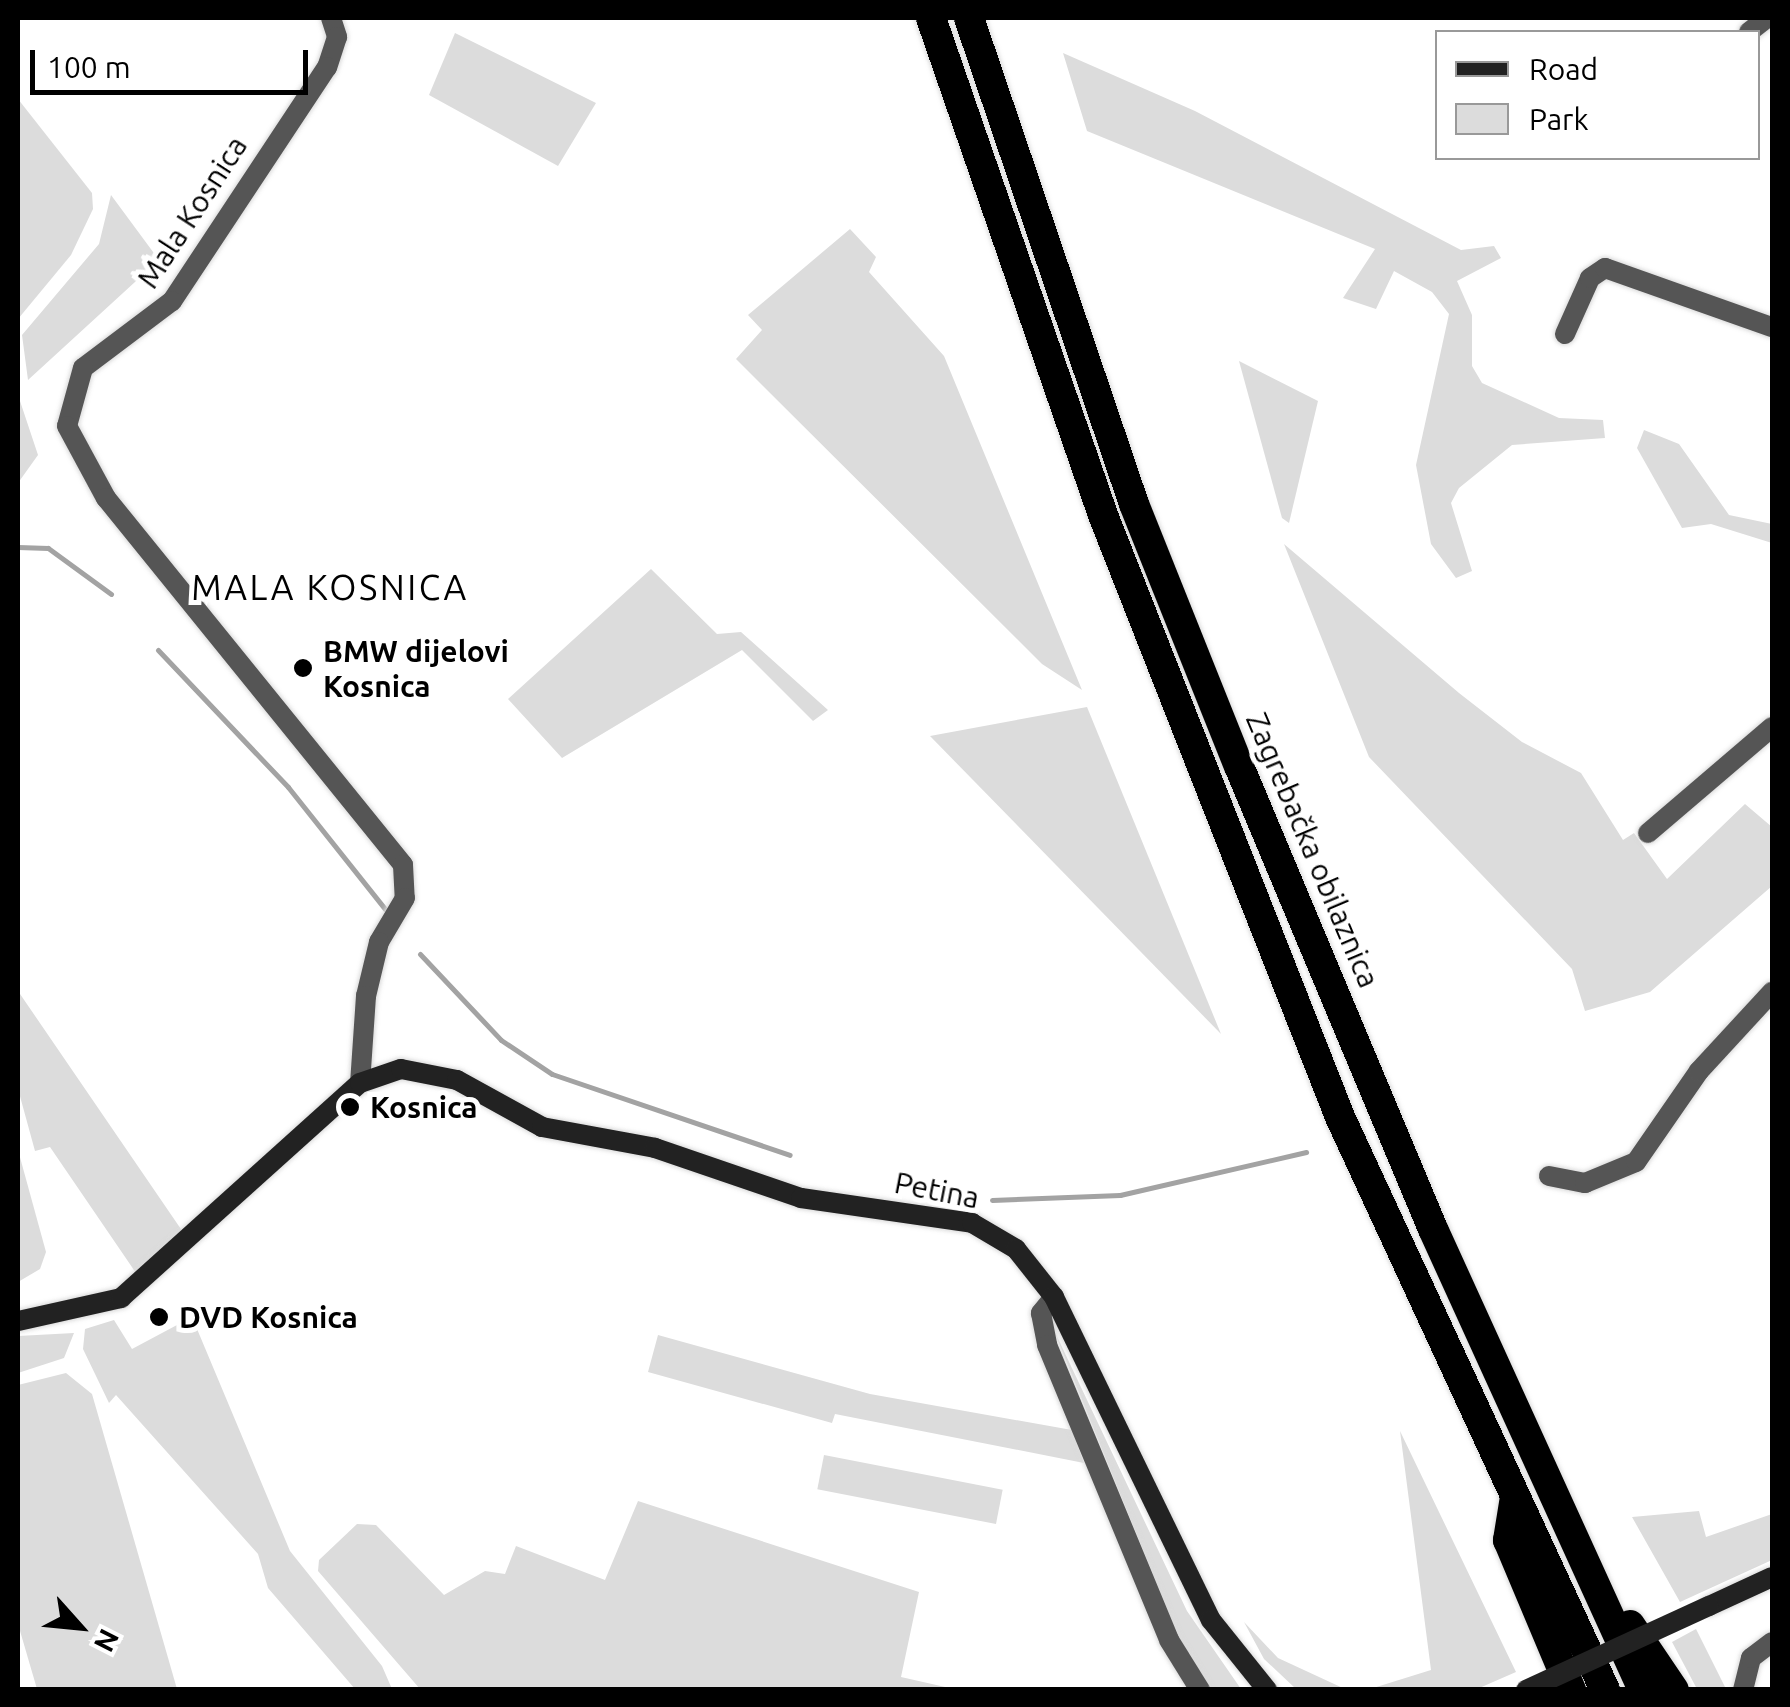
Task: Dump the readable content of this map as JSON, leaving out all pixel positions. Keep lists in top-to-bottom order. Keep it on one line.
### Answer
{"streets":{"highway":["Zagrebačka obilaznica"],"street":["Mala Kosnica","Petina"]},"crossings":[["Mala Kosnica","Petina"]],"districts":["MALA KOSNICA"],"places":["BMW dijelovi Kosnica","Kosnica","DVD Kosnica"],"legend":["Road","Park"],"scale_bar":"100 m","north":"bottom right"}
